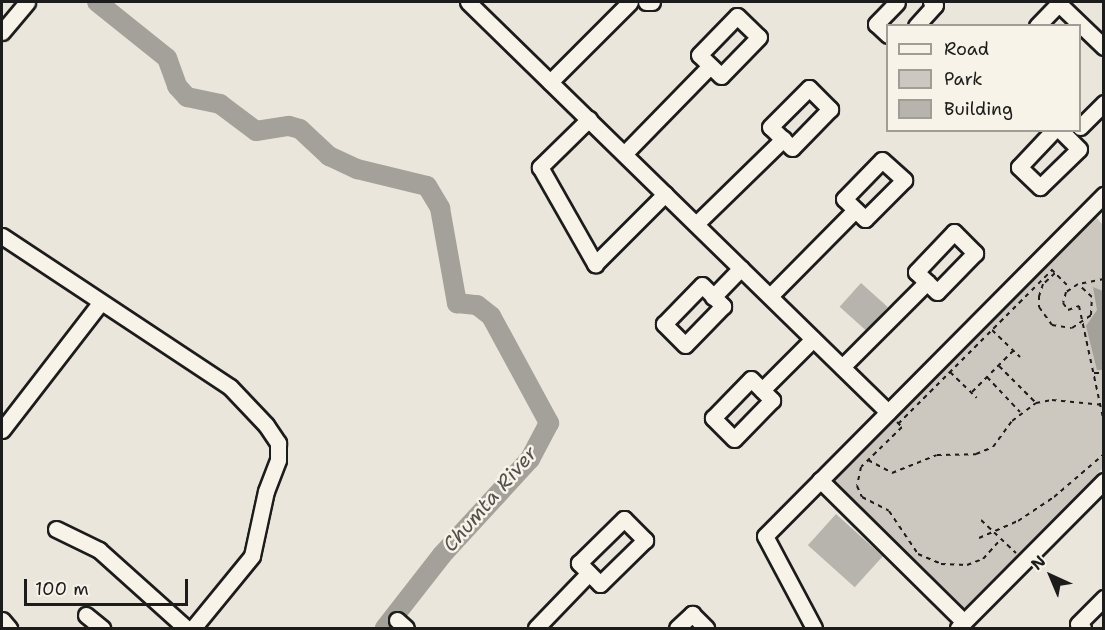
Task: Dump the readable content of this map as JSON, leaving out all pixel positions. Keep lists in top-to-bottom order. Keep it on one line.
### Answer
{"water":["Chumta River"],"legend":["Road","Park","Building"],"scale_bar":"100 m","north":"top left"}
